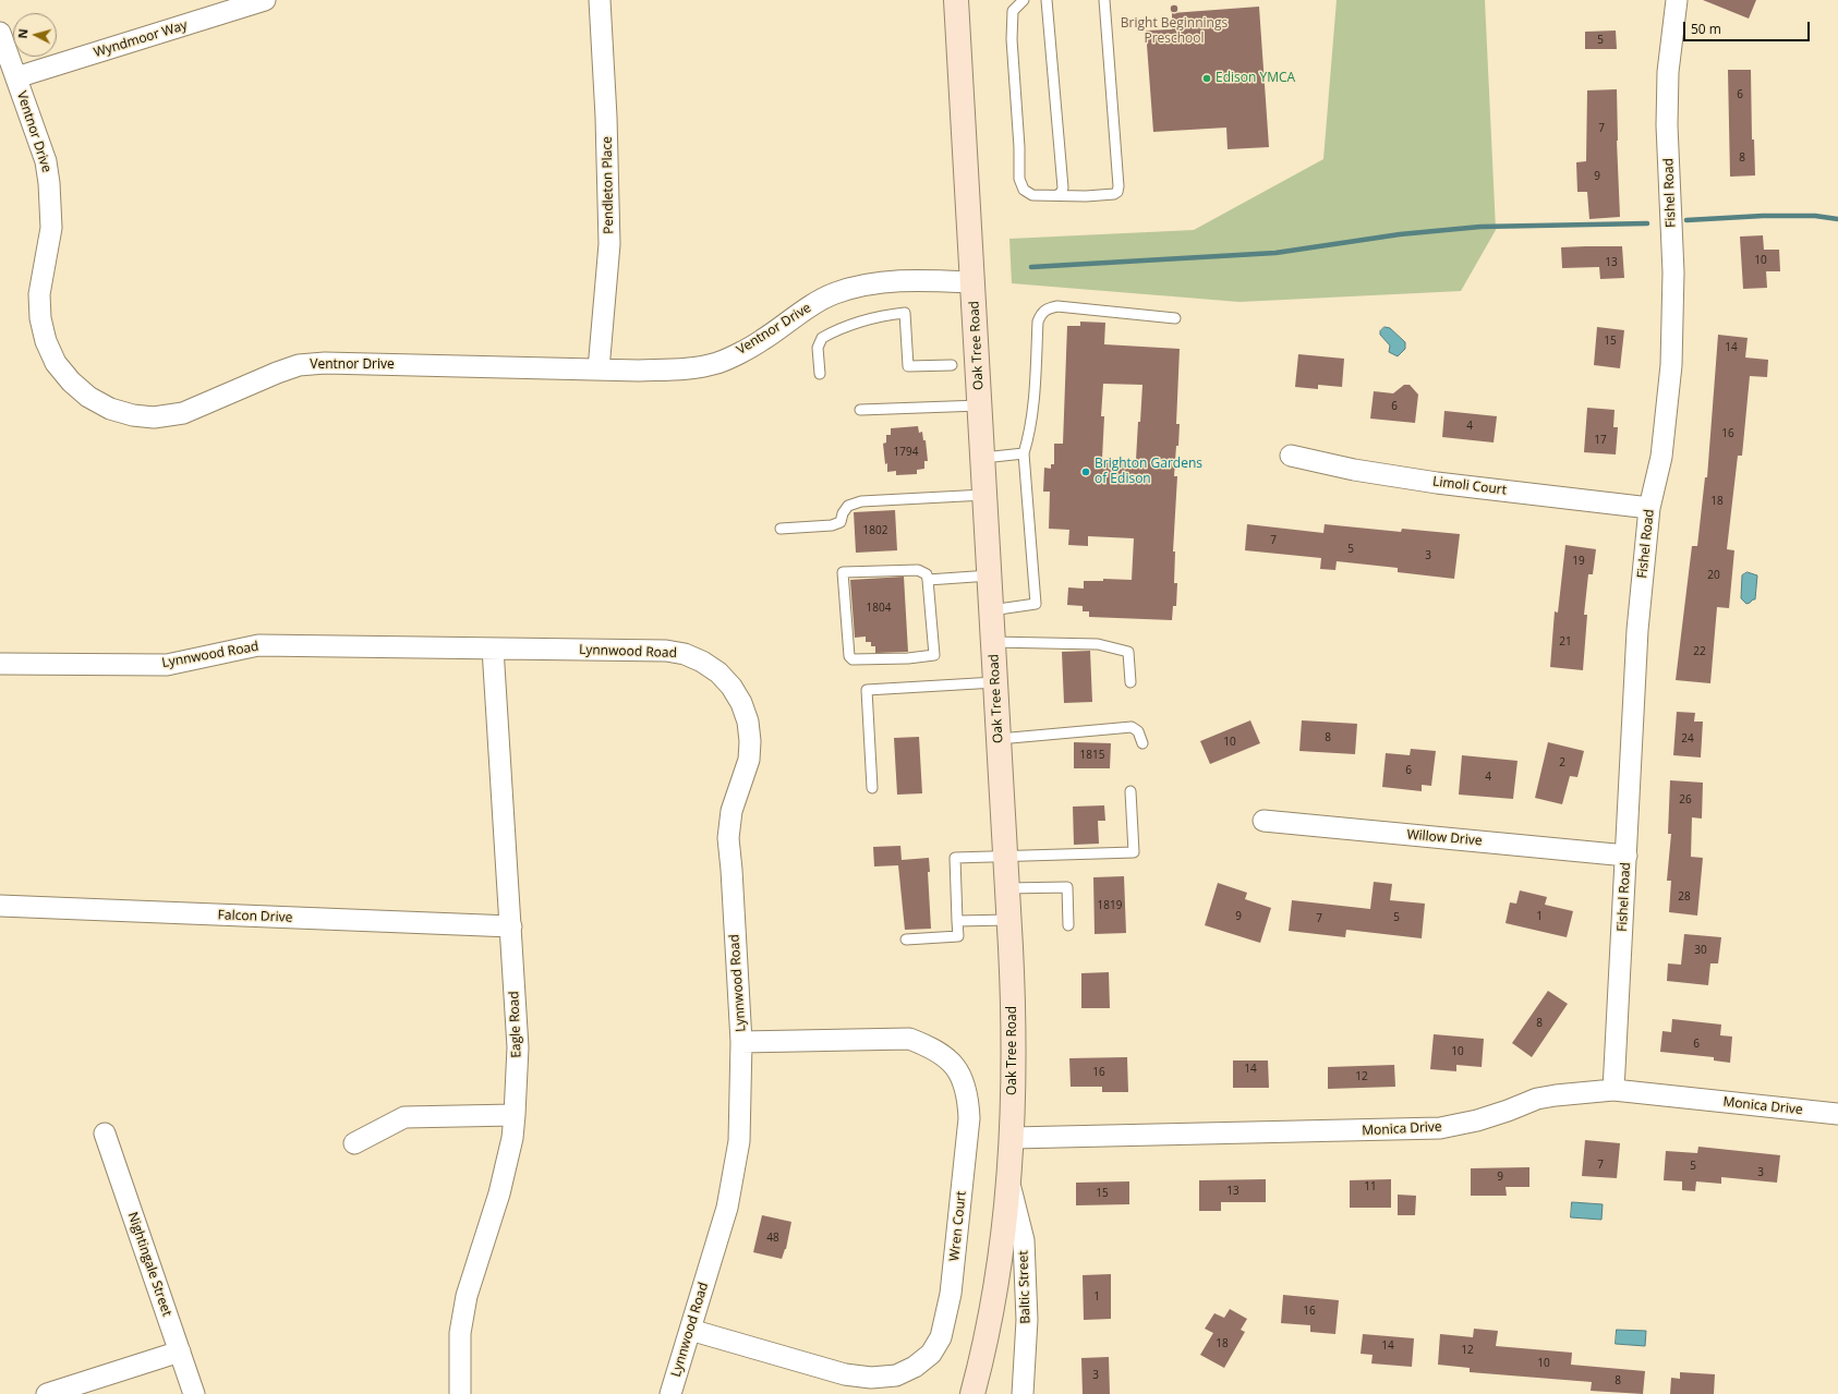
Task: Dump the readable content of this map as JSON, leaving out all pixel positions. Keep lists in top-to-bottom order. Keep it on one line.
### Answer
{"streets":{"main road":["Oak Tree Road"],"street":["Wyndmoor Way","Ventnor Drive","Pendleton Place","Fishel Road","Limoli Court","Lynnwood Road","Willow Drive","Falcon Drive","Eagle Road","Monica Drive","Wren Court","Nightingale Street","Baltic Street"]},"crossings":[["Wyndmoor Way","Ventnor Drive"],["Ventnor Drive","Pendleton Place"],["Ventnor Drive","Oak Tree Road"],["Fishel Road","Limoli Court"],["Fishel Road","Willow Drive"],["Fishel Road","Monica Drive"],["Oak Tree Road","Monica Drive"],["Oak Tree Road","Baltic Street"],["Lynnwood Road","Eagle Road"],["Lynnwood Road","Wren Court"],["Falcon Drive","Eagle Road"]],"places":["Bright Beginnings Preschool","Edison YMCA","Brighton Gardens of Edison"],"house_numbers":["5","6","7","8","9","10","13","15","14","6","4","16","17","1794","18","1802","7","5","3","19","20","1804","21","22","8","24","10","1815","2","6","4","26","28","1819","9","1","5","7","30","8","6","10","14","16","12","7","5","3","9","11","13","15","48","1","16","18","14","12","10","3","8"],"scale_bar":"50 m","north":"left"}
